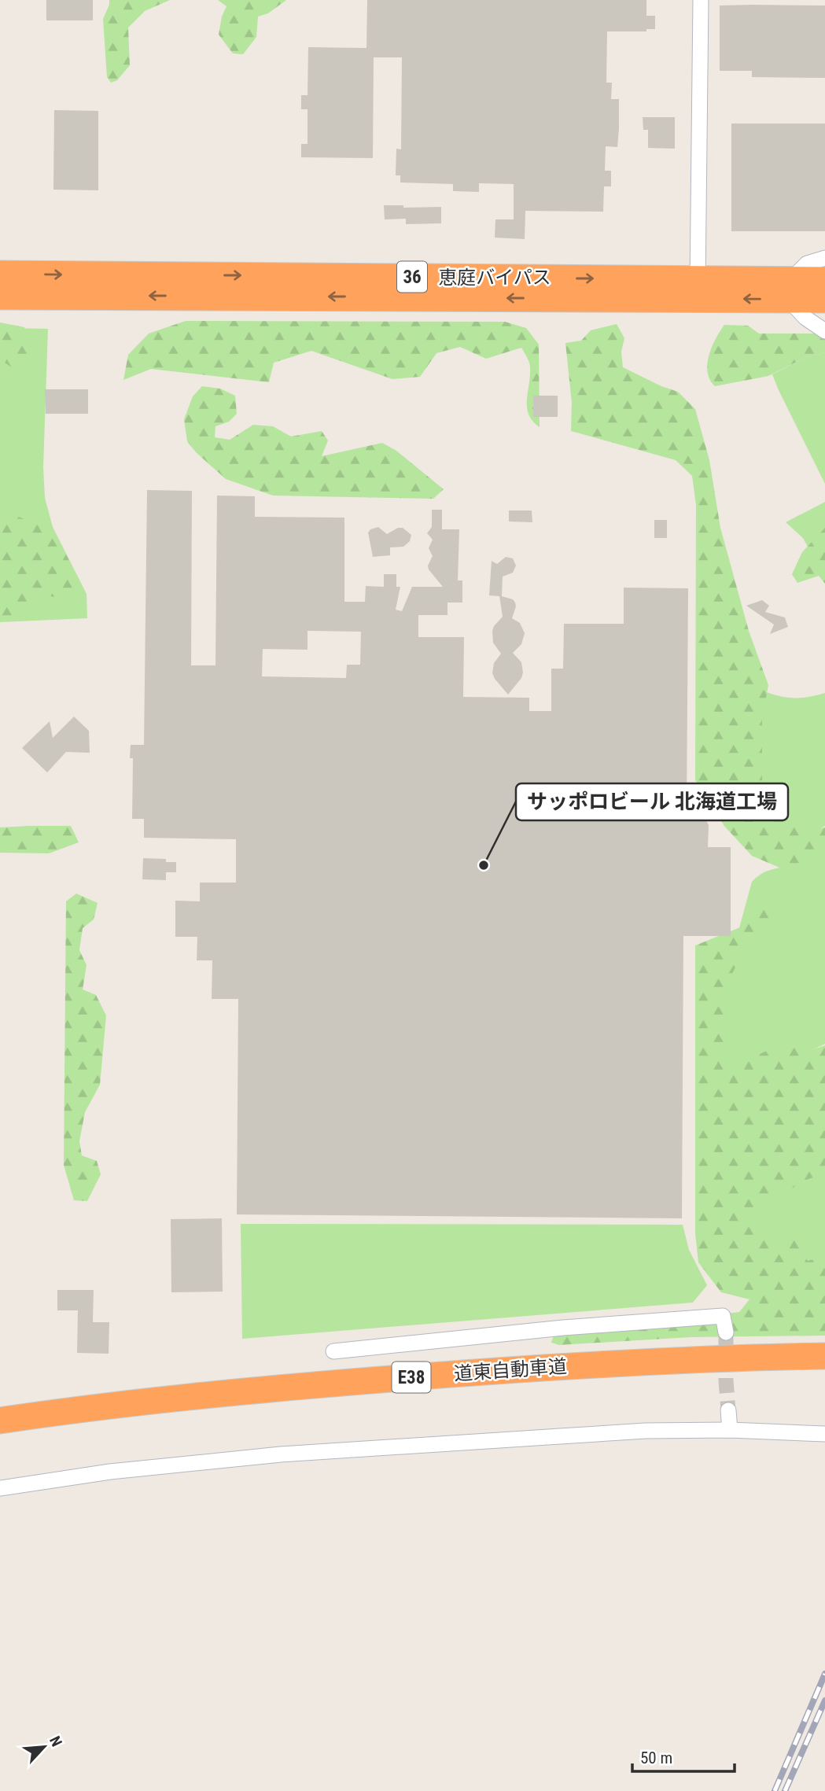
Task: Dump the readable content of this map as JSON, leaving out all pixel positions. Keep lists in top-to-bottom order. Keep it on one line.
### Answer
{"streets":{"highway":["36","恵庭バイパス","道東自動車道","E38"]},"places":["サッポロビール 北海道工場"],"scale_bar":"50 m","north":"top right"}
